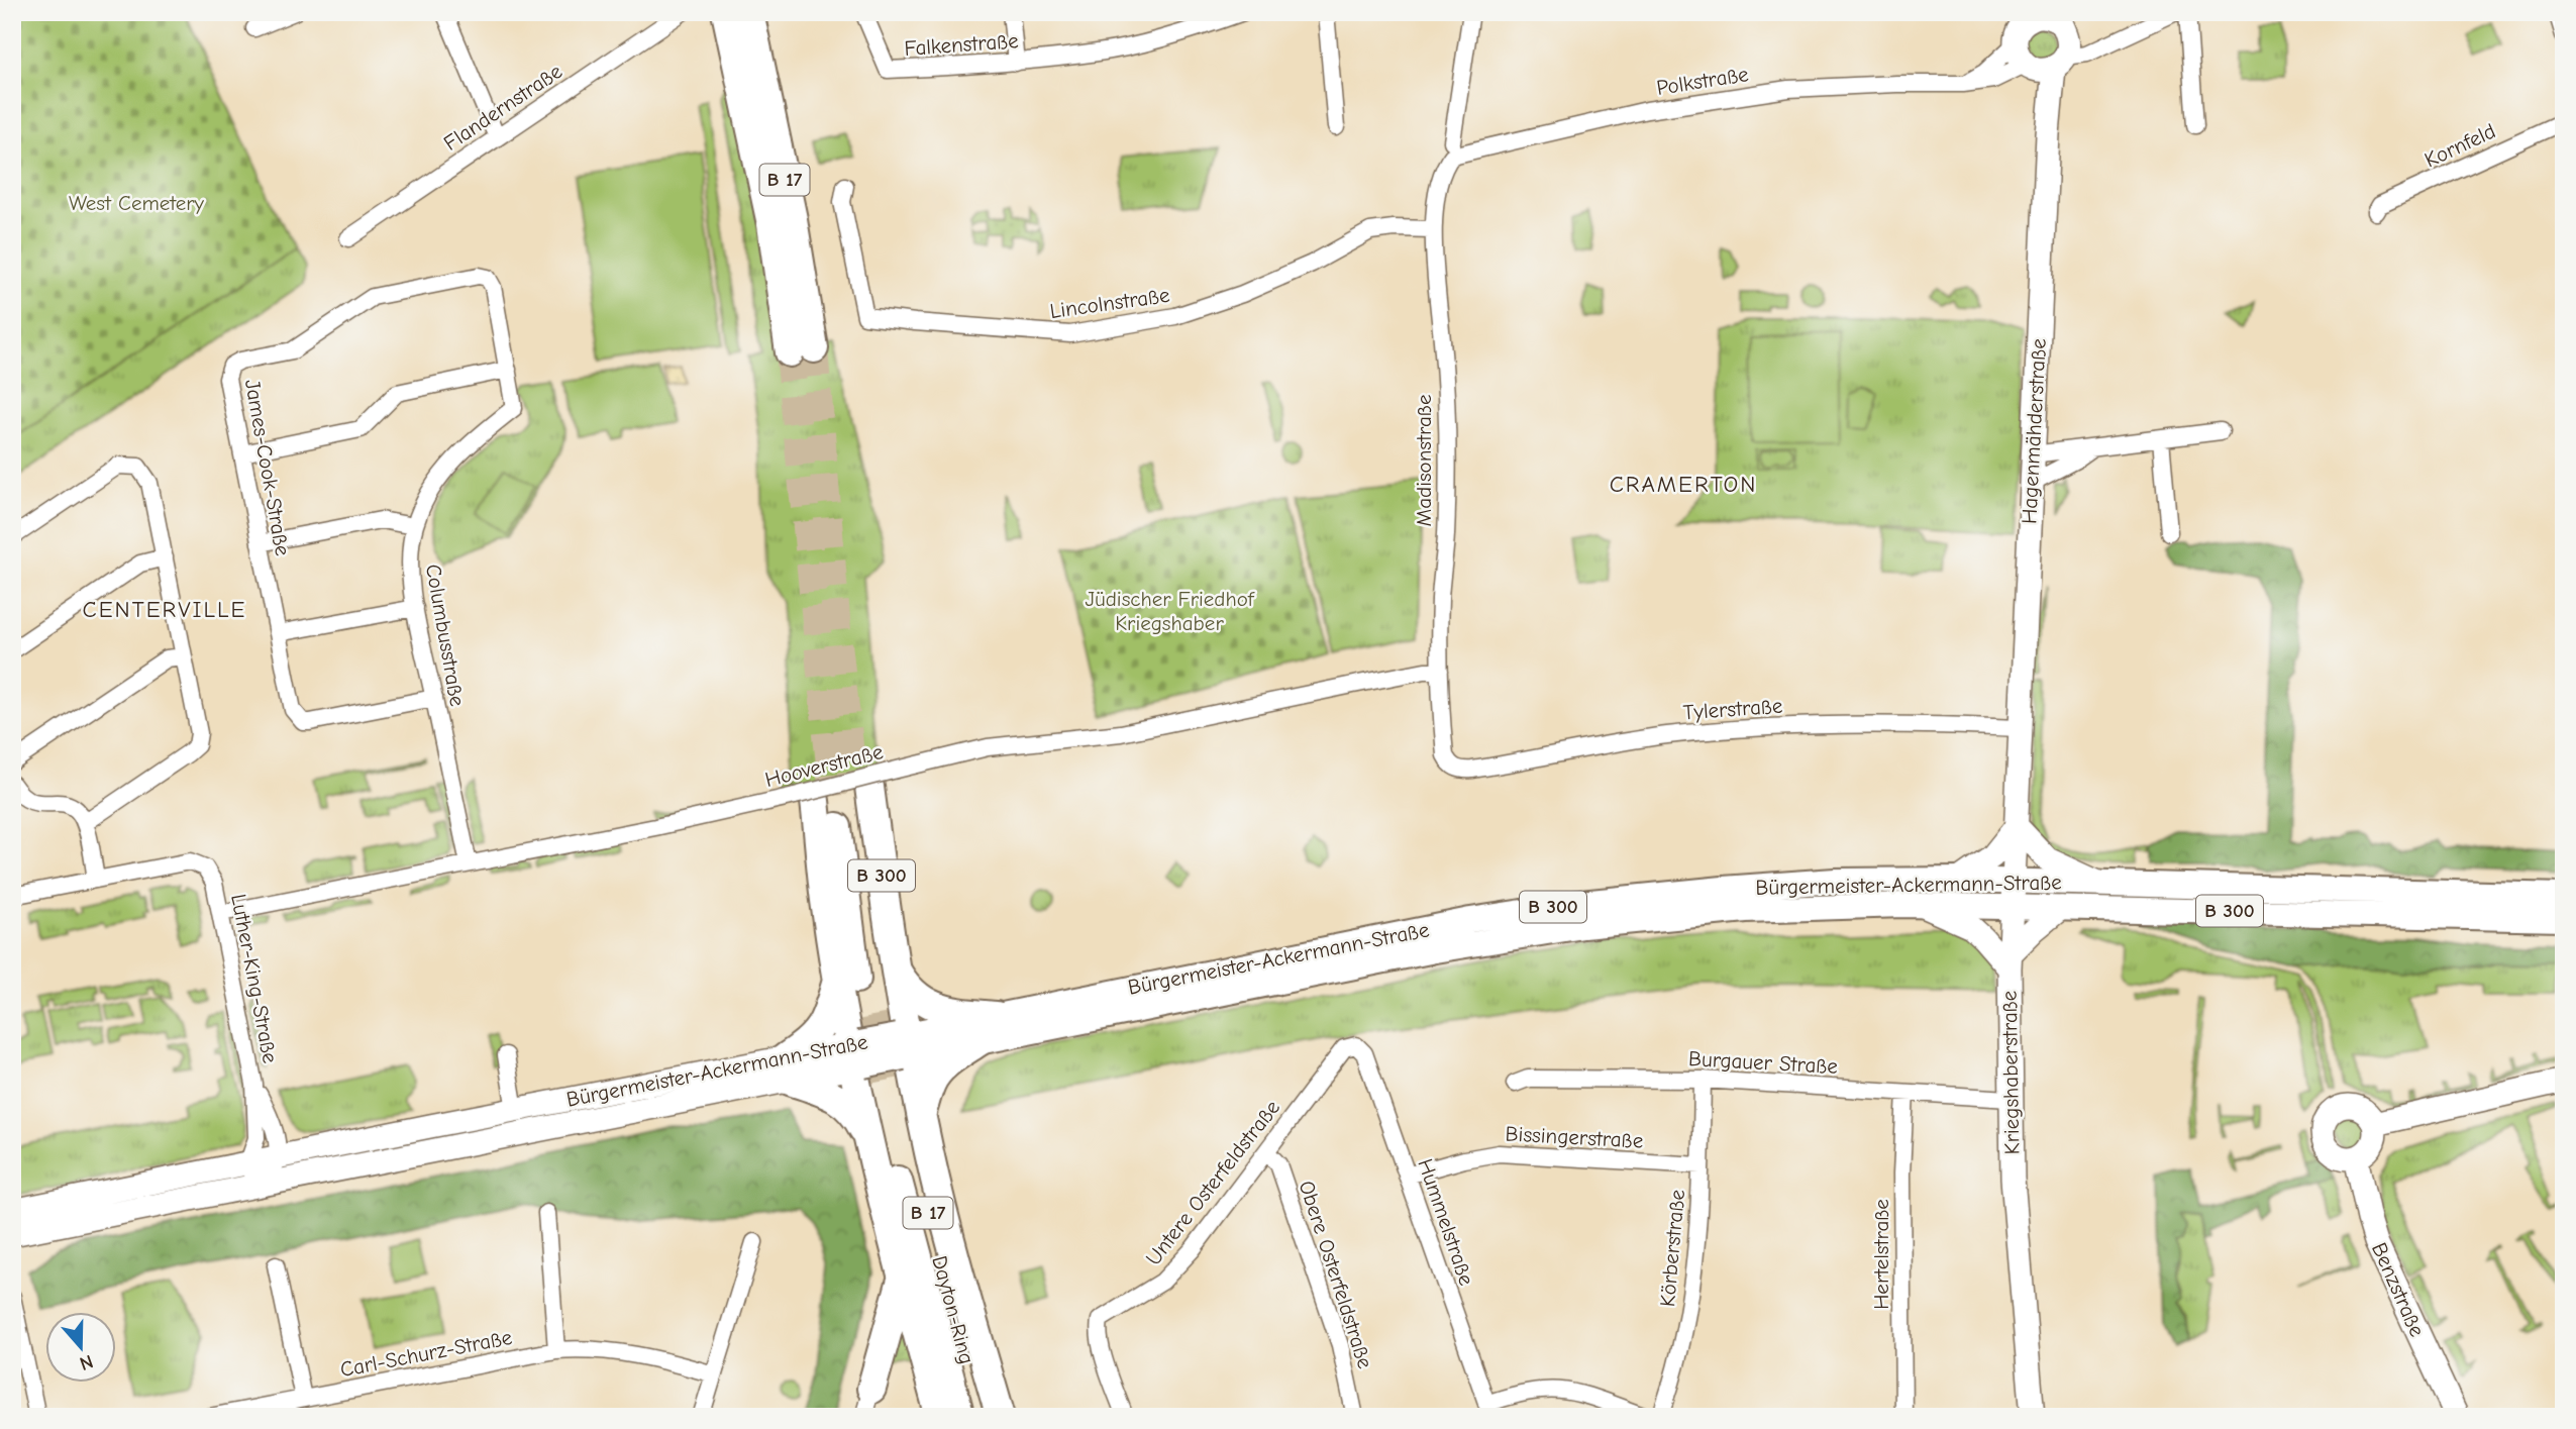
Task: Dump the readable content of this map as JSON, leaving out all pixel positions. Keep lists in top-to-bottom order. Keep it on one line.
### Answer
{"streets":{"highway":["B 17","B 300","Dayton-Ring"],"main road":["Hagenmähderstraße","Bürgermeister-Ackermann-Straße","Kriegshaberstraße","Benzstraße"],"street":["Falkenstraße","Polkstraße","Flandernstraße","Kornfeld","Lincolnstraße","Madisonstraße","James-Cook-Straße","Columbusstraße","Tylerstraße","Hooverstraße","Luther-King-Straße","Burgauer Straße","Bissingerstraße","Untere Osterfeldstraße","Hummelstraße","Körberstraße","Hertelstraße","Obere Osterfeldstraße","Carl-Schurz-Straße"]},"crossings":[["Polkstraße","Hagenmähderstraße"],["Polkstraße","Madisonstraße"],["Lincolnstraße","Madisonstraße"],["Hagenmähderstraße","Tylerstraße"],["Hagenmähderstraße","Kriegshaberstraße"],["Madisonstraße","Tylerstraße"],["Madisonstraße","Hooverstraße"],["James-Cook-Straße","Columbusstraße"],["Columbusstraße","Hooverstraße"],["Tylerstraße","Kriegshaberstraße"],["Hooverstraße","B 300"],["Hooverstraße","Luther-King-Straße"],["Hooverstraße","Dayton-Ring"],["B 300","Bürgermeister-Ackermann-Straße"],["B 300","Dayton-Ring"],["Bürgermeister-Ackermann-Straße","Luther-King-Straße"],["Bürgermeister-Ackermann-Straße","Kriegshaberstraße"],["Bürgermeister-Ackermann-Straße","Dayton-Ring"],["Burgauer Straße","Kriegshaberstraße"],["Burgauer Straße","Körberstraße"],["Burgauer Straße","Hertelstraße"],["Bissingerstraße","Hummelstraße"],["Bissingerstraße","Körberstraße"],["Untere Osterfeldstraße","Hummelstraße"],["Untere Osterfeldstraße","Obere Osterfeldstraße"]],"districts":["CRAMERTON","CENTERVILLE"],"parks":["West Cemetery","Jüdischer Friedhof Kriegshaber"],"north":"bottom"}
